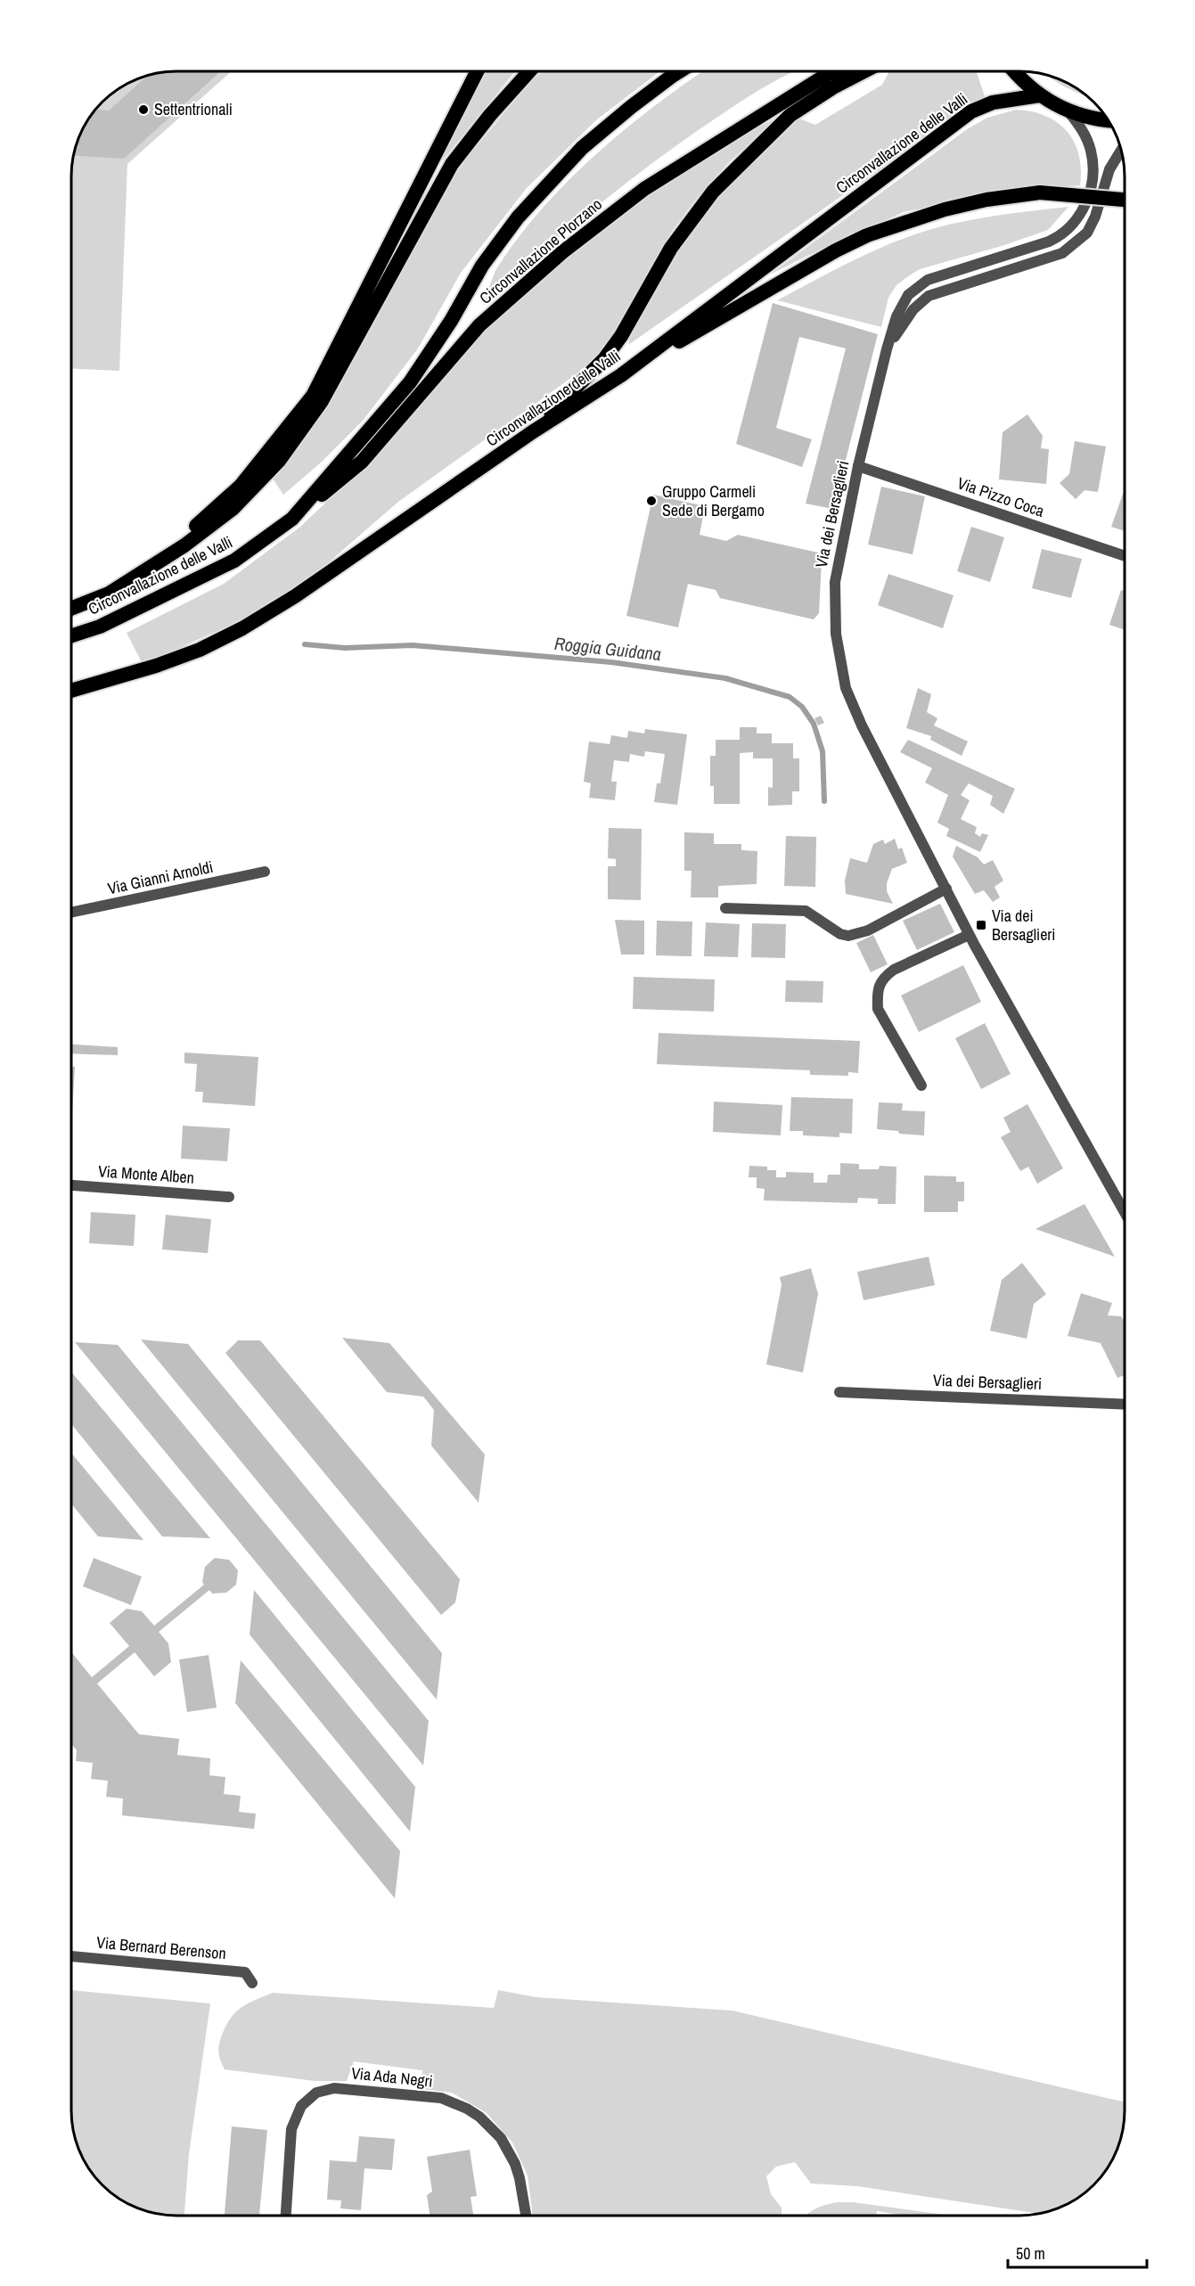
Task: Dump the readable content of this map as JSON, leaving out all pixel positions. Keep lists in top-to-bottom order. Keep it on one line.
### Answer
{"streets":{"highway":["Circonvallazione delle Valli","Circonvallazione Plorzano"],"street":["Via Pizzo Coca","Via dei Bersaglieri","Via Gianni Arnoldi","Via Monte Alben","Via Bernard Berenson","Via Ada Negri"]},"crossings":[["Circonvallazione delle Valli","Circonvallazione Plorzano"],["Via Pizzo Coca","Via dei Bersaglieri"]],"water":["Roggia Guidana"],"places":{"other":["Settentrionali","Gruppo Carmeli Sede di Bergamo"],"transit":["Via dei Bersaglieri"]},"scale_bar":"50 m"}
